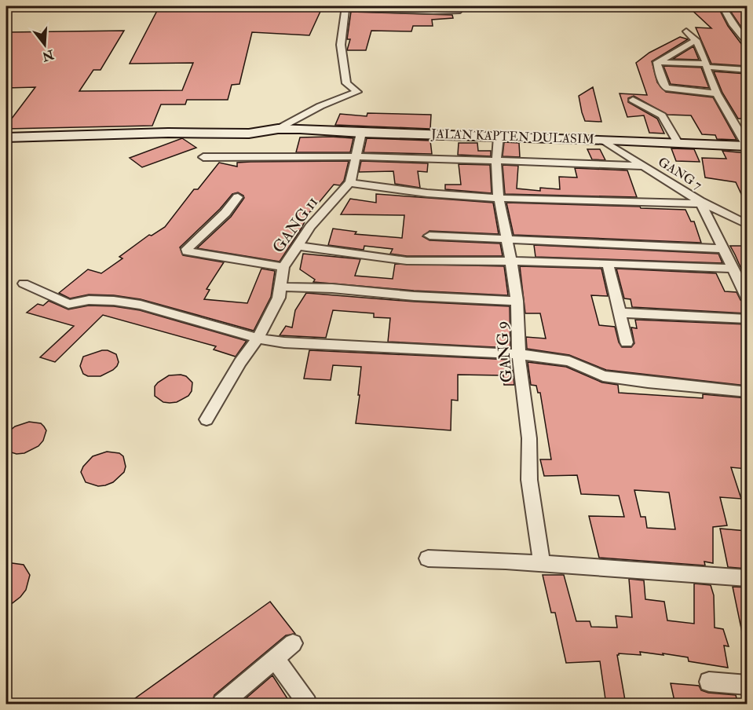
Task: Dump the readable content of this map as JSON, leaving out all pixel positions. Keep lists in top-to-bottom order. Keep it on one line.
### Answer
{"streets":{"main road":["JALAN KAPTEN DULASIM"],"street":["GANG 7","GANG 11","GANG 9"]},"crossings":[["JALAN KAPTEN DULASIM","GANG 7"],["JALAN KAPTEN DULASIM","GANG 11"],["JALAN KAPTEN DULASIM","GANG 9"]],"north":"bottom"}
